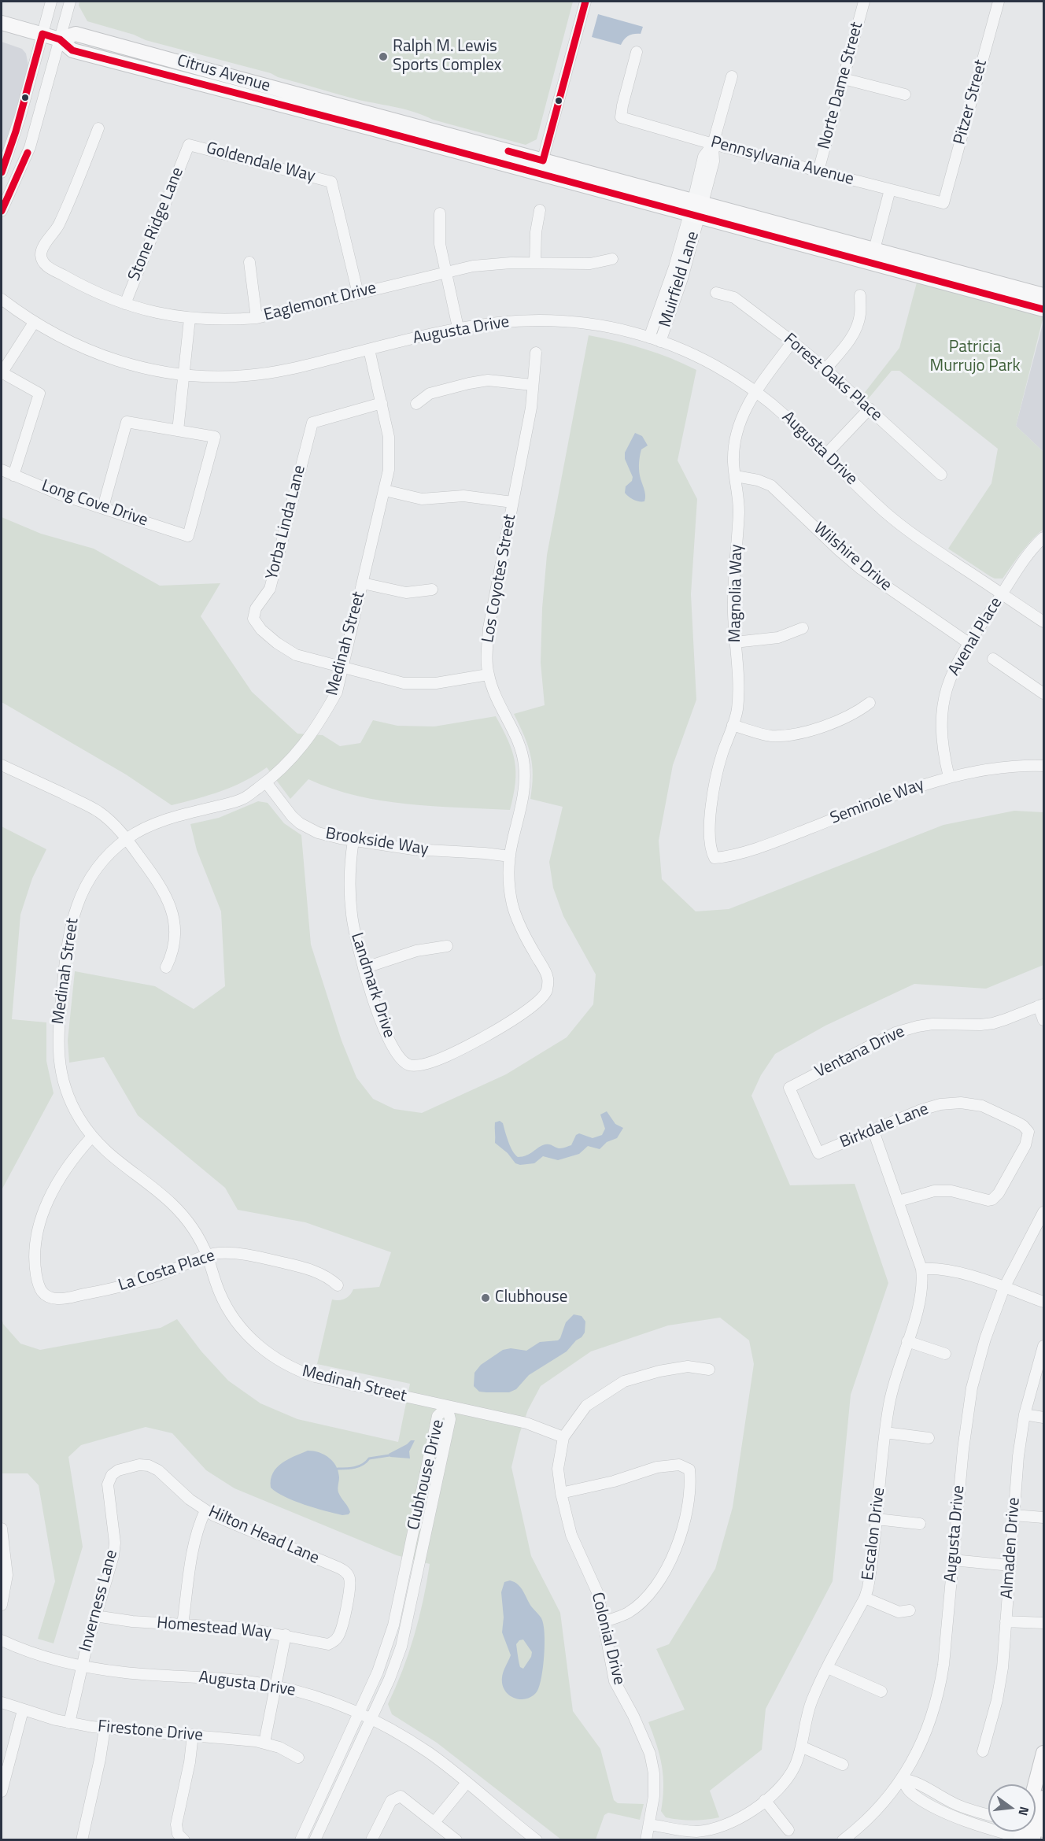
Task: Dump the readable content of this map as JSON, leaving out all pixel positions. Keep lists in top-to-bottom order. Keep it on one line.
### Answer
{"streets":{"main road":["Citrus Avenue"],"street":["Norte Dame Street","Pitzer Street","Pennsylvania Avenue","Goldendale Way","Stone Ridge Lane","Muirfield Lane","Eaglemont Drive","Augusta Drive","Forest Oaks Place","Long Cove Drive","Yorba Linda Lane","Wilshire Drive","Los Coyotes Street","Magnolia Way","Avenal Place","Medinah Street","Seminole Way","Brookside Way","Landmark Drive","Ventana Drive","Birkdale Lane","La Costa Place","Clubhouse Drive","Escalon Drive","Hilton Head Lane","Almaden Drive","Inverness Lane","Homestead Way","Colonial Drive","Firestone Drive"]},"crossings":[["Citrus Avenue","Muirfield Lane"],["Norte Dame Street","Pennsylvania Avenue"],["Pitzer Street","Pennsylvania Avenue"],["Pennsylvania Avenue","Muirfield Lane"],["Goldendale Way","Stone Ridge Lane"],["Goldendale Way","Eaglemont Drive"],["Stone Ridge Lane","Eaglemont Drive"],["Muirfield Lane","Augusta Drive"],["Augusta Drive","Magnolia Way"],["Augusta Drive","Avenal Place"],["Augusta Drive","Medinah Street"],["Augusta Drive","Clubhouse Drive"],["Augusta Drive","Inverness Lane"],["Forest Oaks Place","Magnolia Way"],["Yorba Linda Lane","Medinah Street"],["Wilshire Drive","Magnolia Way"],["Wilshire Drive","Avenal Place"],["Los Coyotes Street","Brookside Way"],["Los Coyotes Street","Landmark Drive"],["Magnolia Way","Seminole Way"],["Avenal Place","Seminole Way"],["Medinah Street","Brookside Way"],["Medinah Street","La Costa Place"],["Medinah Street","Clubhouse Drive"],["Medinah Street","Colonial Drive"],["Brookside Way","Landmark Drive"],["Ventana Drive","Birkdale Lane"],["Birkdale Lane","Escalon Drive"],["Escalon Drive","Colonial Drive"],["Hilton Head Lane","Inverness Lane"],["Hilton Head Lane","Homestead Way"],["Inverness Lane","Homestead Way"],["Inverness Lane","Firestone Drive"]],"parks":["Patricia Murrujo Park"],"places":["Ralph M. Lewis Sports Complex","Clubhouse"],"north":"right"}
